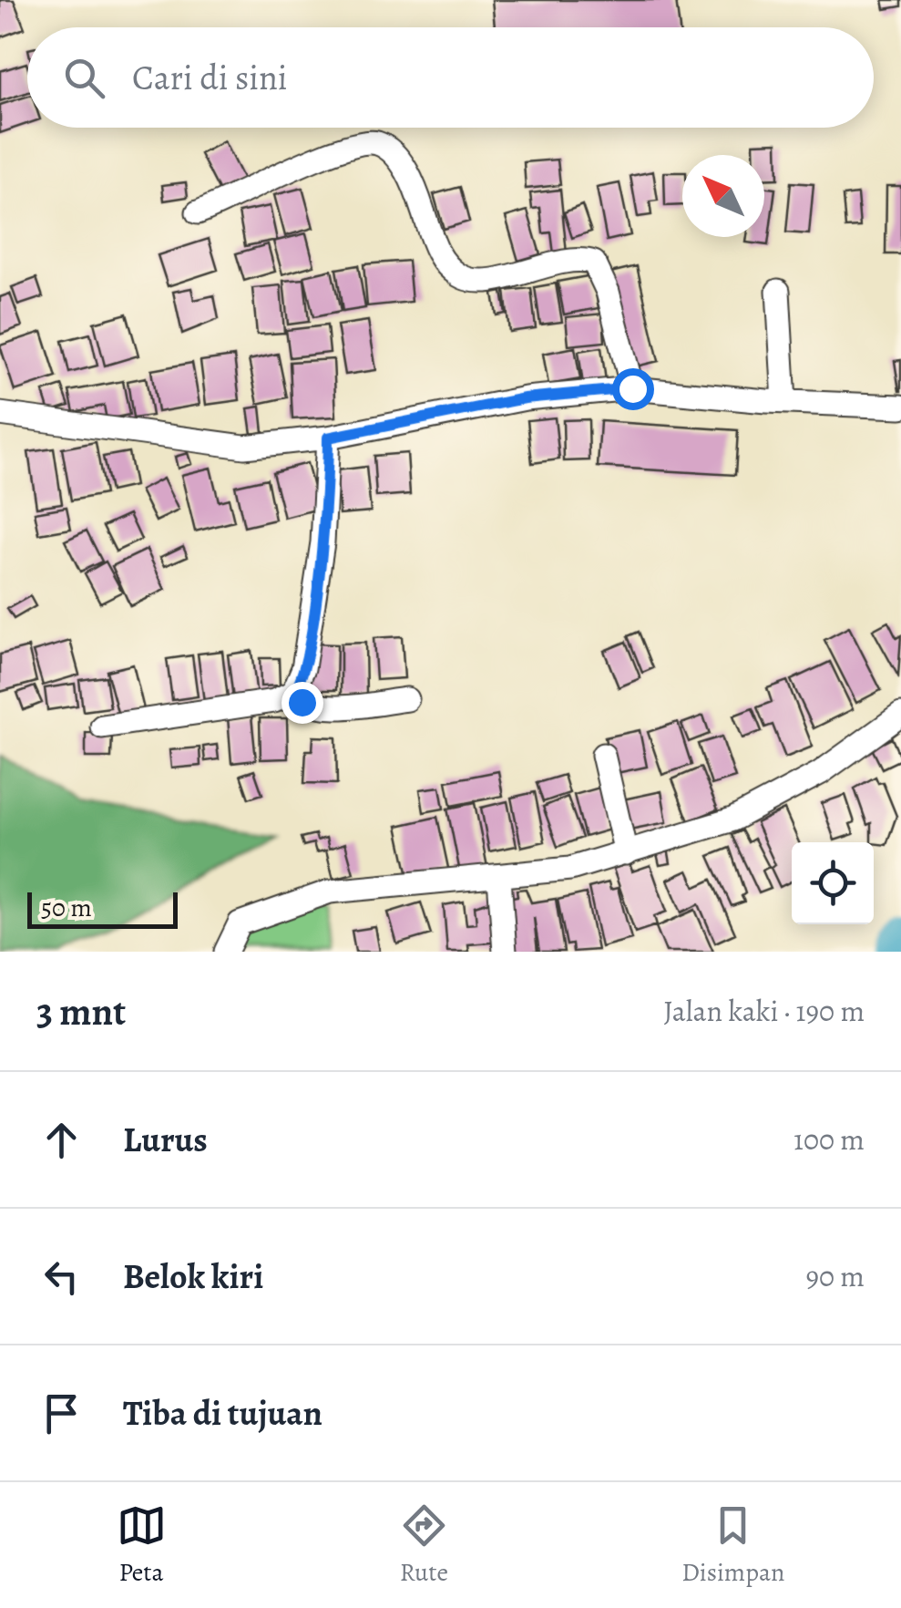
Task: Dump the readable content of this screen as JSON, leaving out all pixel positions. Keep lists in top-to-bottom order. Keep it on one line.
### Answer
{"scale_bar":"50 m","north":"top left","page":{"search":"Cari di sini","scale":"50 m","heading":["3 mnt","Jalan kaki · 190 m"],"list":[["Lurus","100 m"],["Belok kiri","90 m"],"Tiba di tujuan"],"nav":["Peta","Rute","Disimpan"]}}
